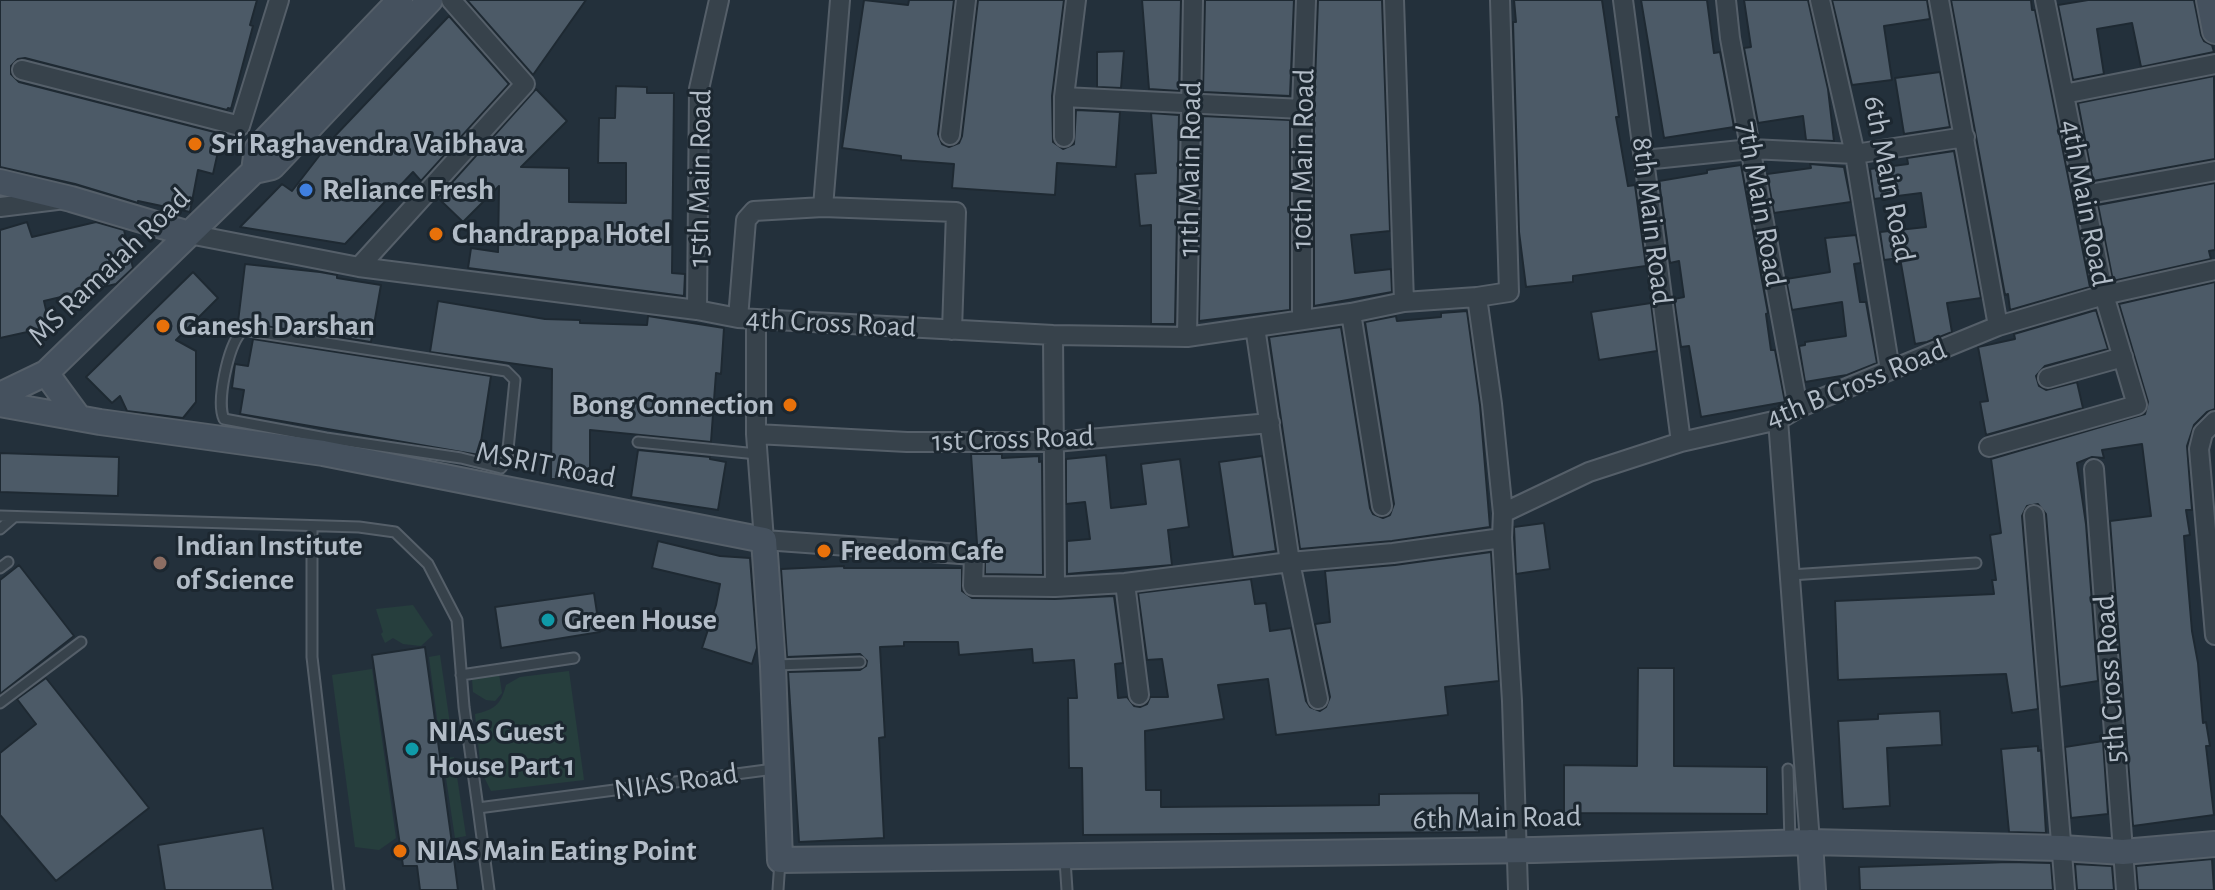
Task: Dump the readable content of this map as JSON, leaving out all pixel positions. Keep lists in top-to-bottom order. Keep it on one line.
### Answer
{"streets":{"street":["10th Main Road","11th Main Road","15th Main Road","6th Main Road","4th Main Road","7th Main Road","8th Main Road","MS Ramaiah Road","4th Cross Road","4th B Cross Road","1st Cross Road","MSRIT Road","5th Cross Road"],"lane":["NIAS Road"]},"crossings":[["10th Main Road","4th Cross Road"],["11th Main Road","4th Cross Road"],["15th Main Road","4th Cross Road"],["6th Main Road","4th B Cross Road"],["6th Main Road","5th Cross Road"],["4th Main Road","4th B Cross Road"],["7th Main Road","4th B Cross Road"],["8th Main Road","4th B Cross Road"],["MS Ramaiah Road","4th Cross Road"]],"places":["Sri Raghavendra Vaibhava","Reliance Fresh","Chandrappa Hotel","Ganesh Darshan","Bong Connection","Freedom Cafe","Indian Institute of Science","Green House","NIAS Guest House Part 1","NIAS Main Eating Point"]}
